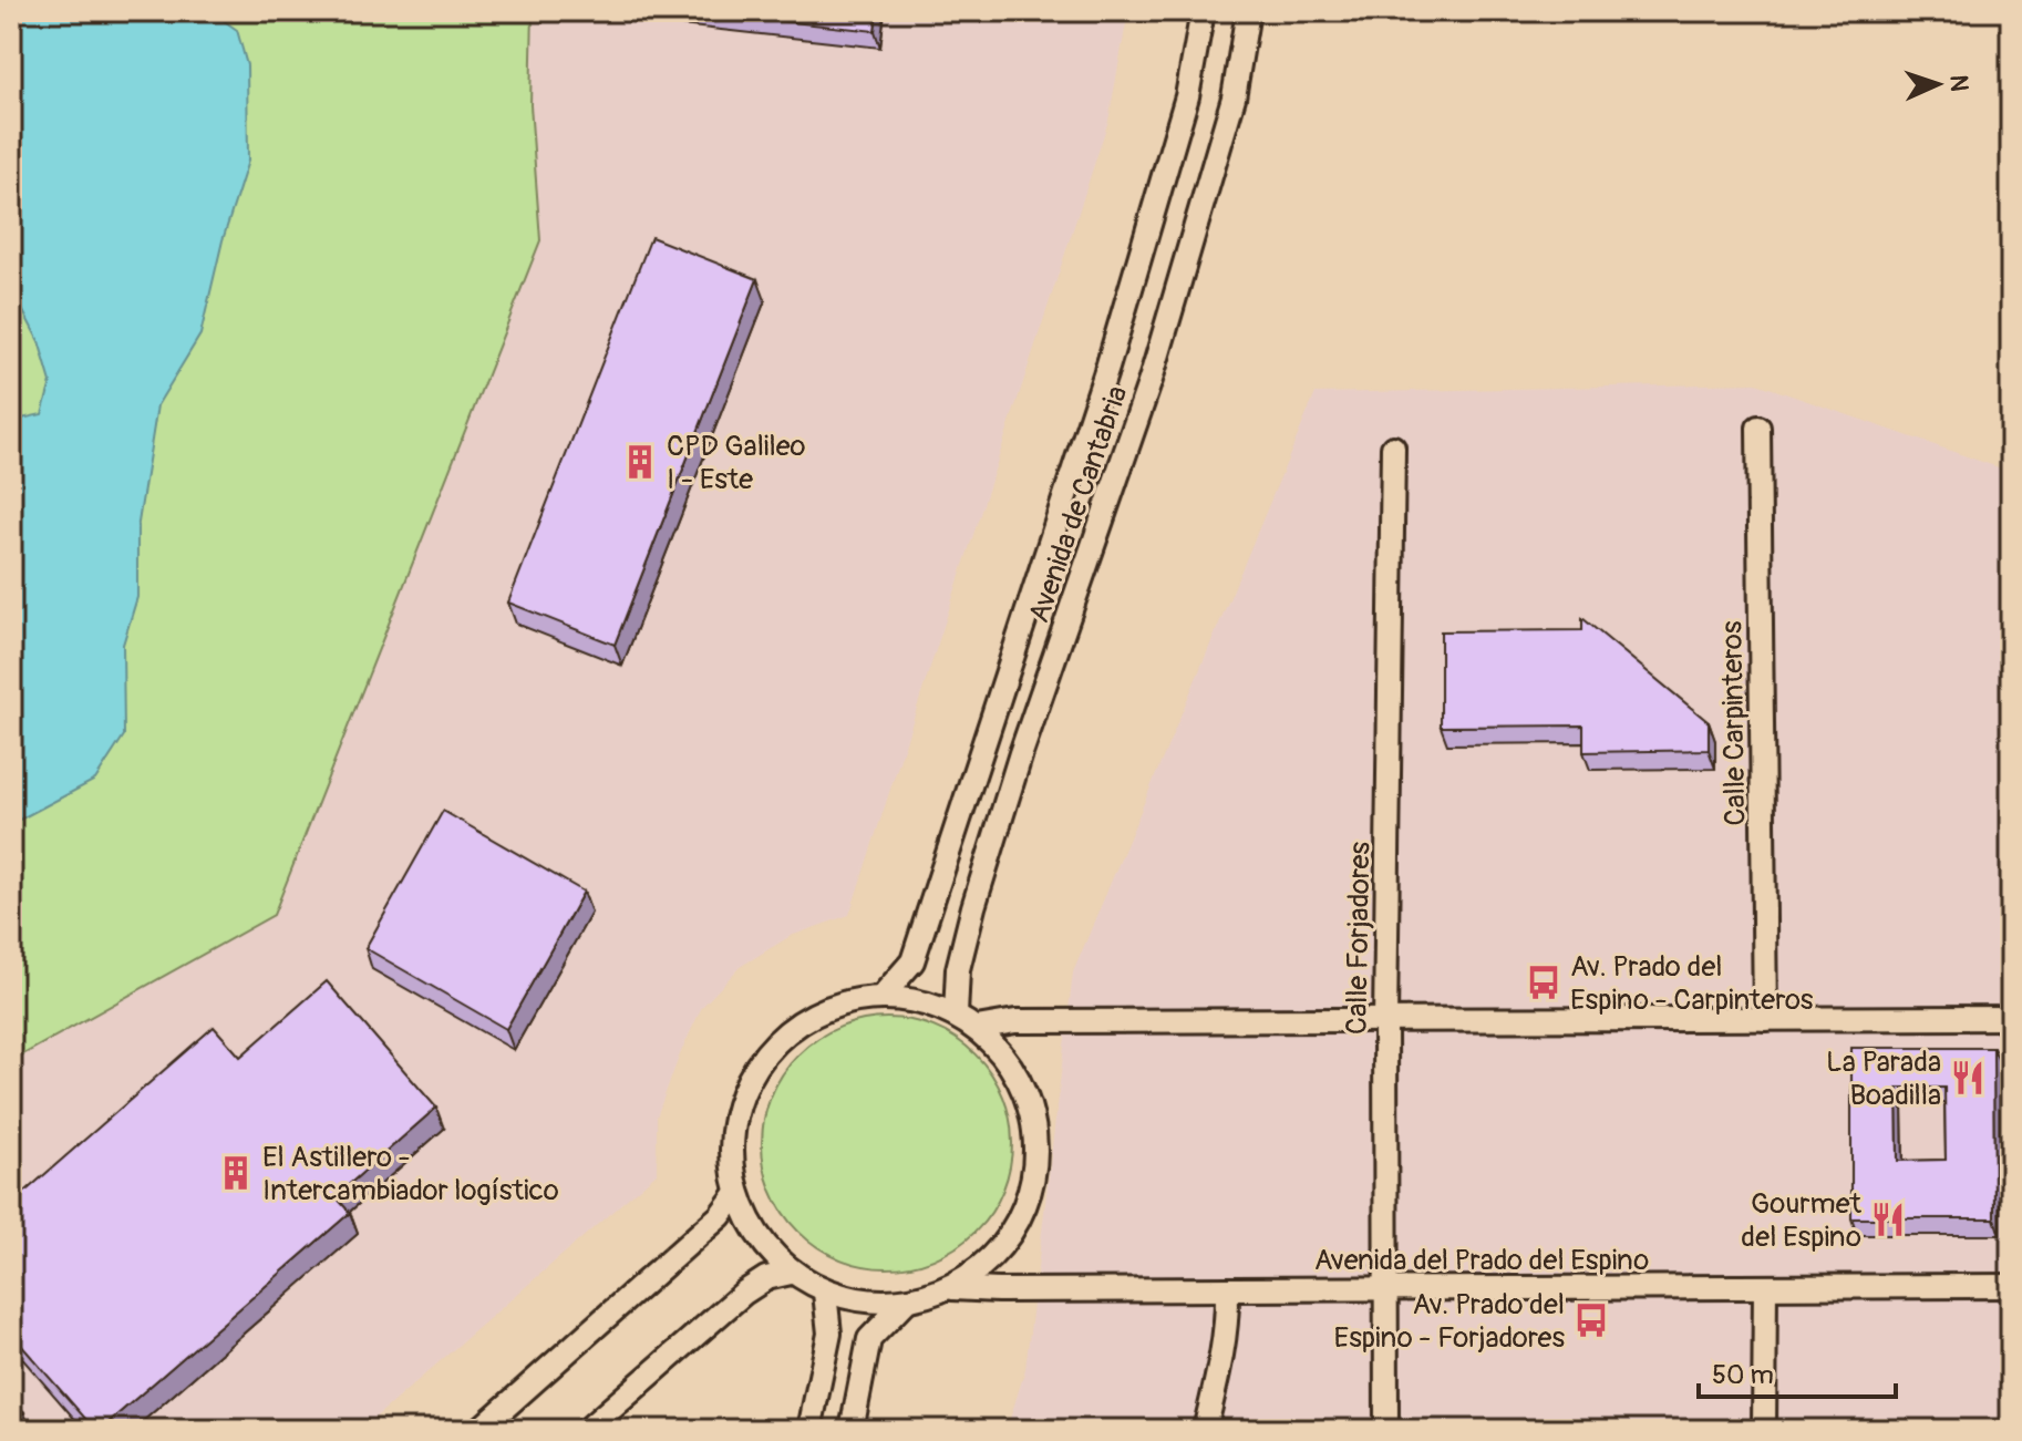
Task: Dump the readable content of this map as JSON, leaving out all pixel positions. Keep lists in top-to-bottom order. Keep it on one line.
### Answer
{"streets":{"street":["Avenida de Cantabria","Calle Carpinteros","Calle Forjadores","Avenida del Prado del Espino"]},"crossings":[["Avenida de Cantabria","Avenida del Prado del Espino"],["Calle Forjadores","Avenida del Prado del Espino"]],"places":{"building":["CPD Galileo I - Este","El Astillero - Intercambiador logístico"],"bus stop":["Av. Prado del Espino - Carpinteros","Av. Prado del Espino - Forjadores"],"restaurant":["La Parada Boadilla","Gourmet del Espino"]},"scale_bar":"50 m","north":"right"}
